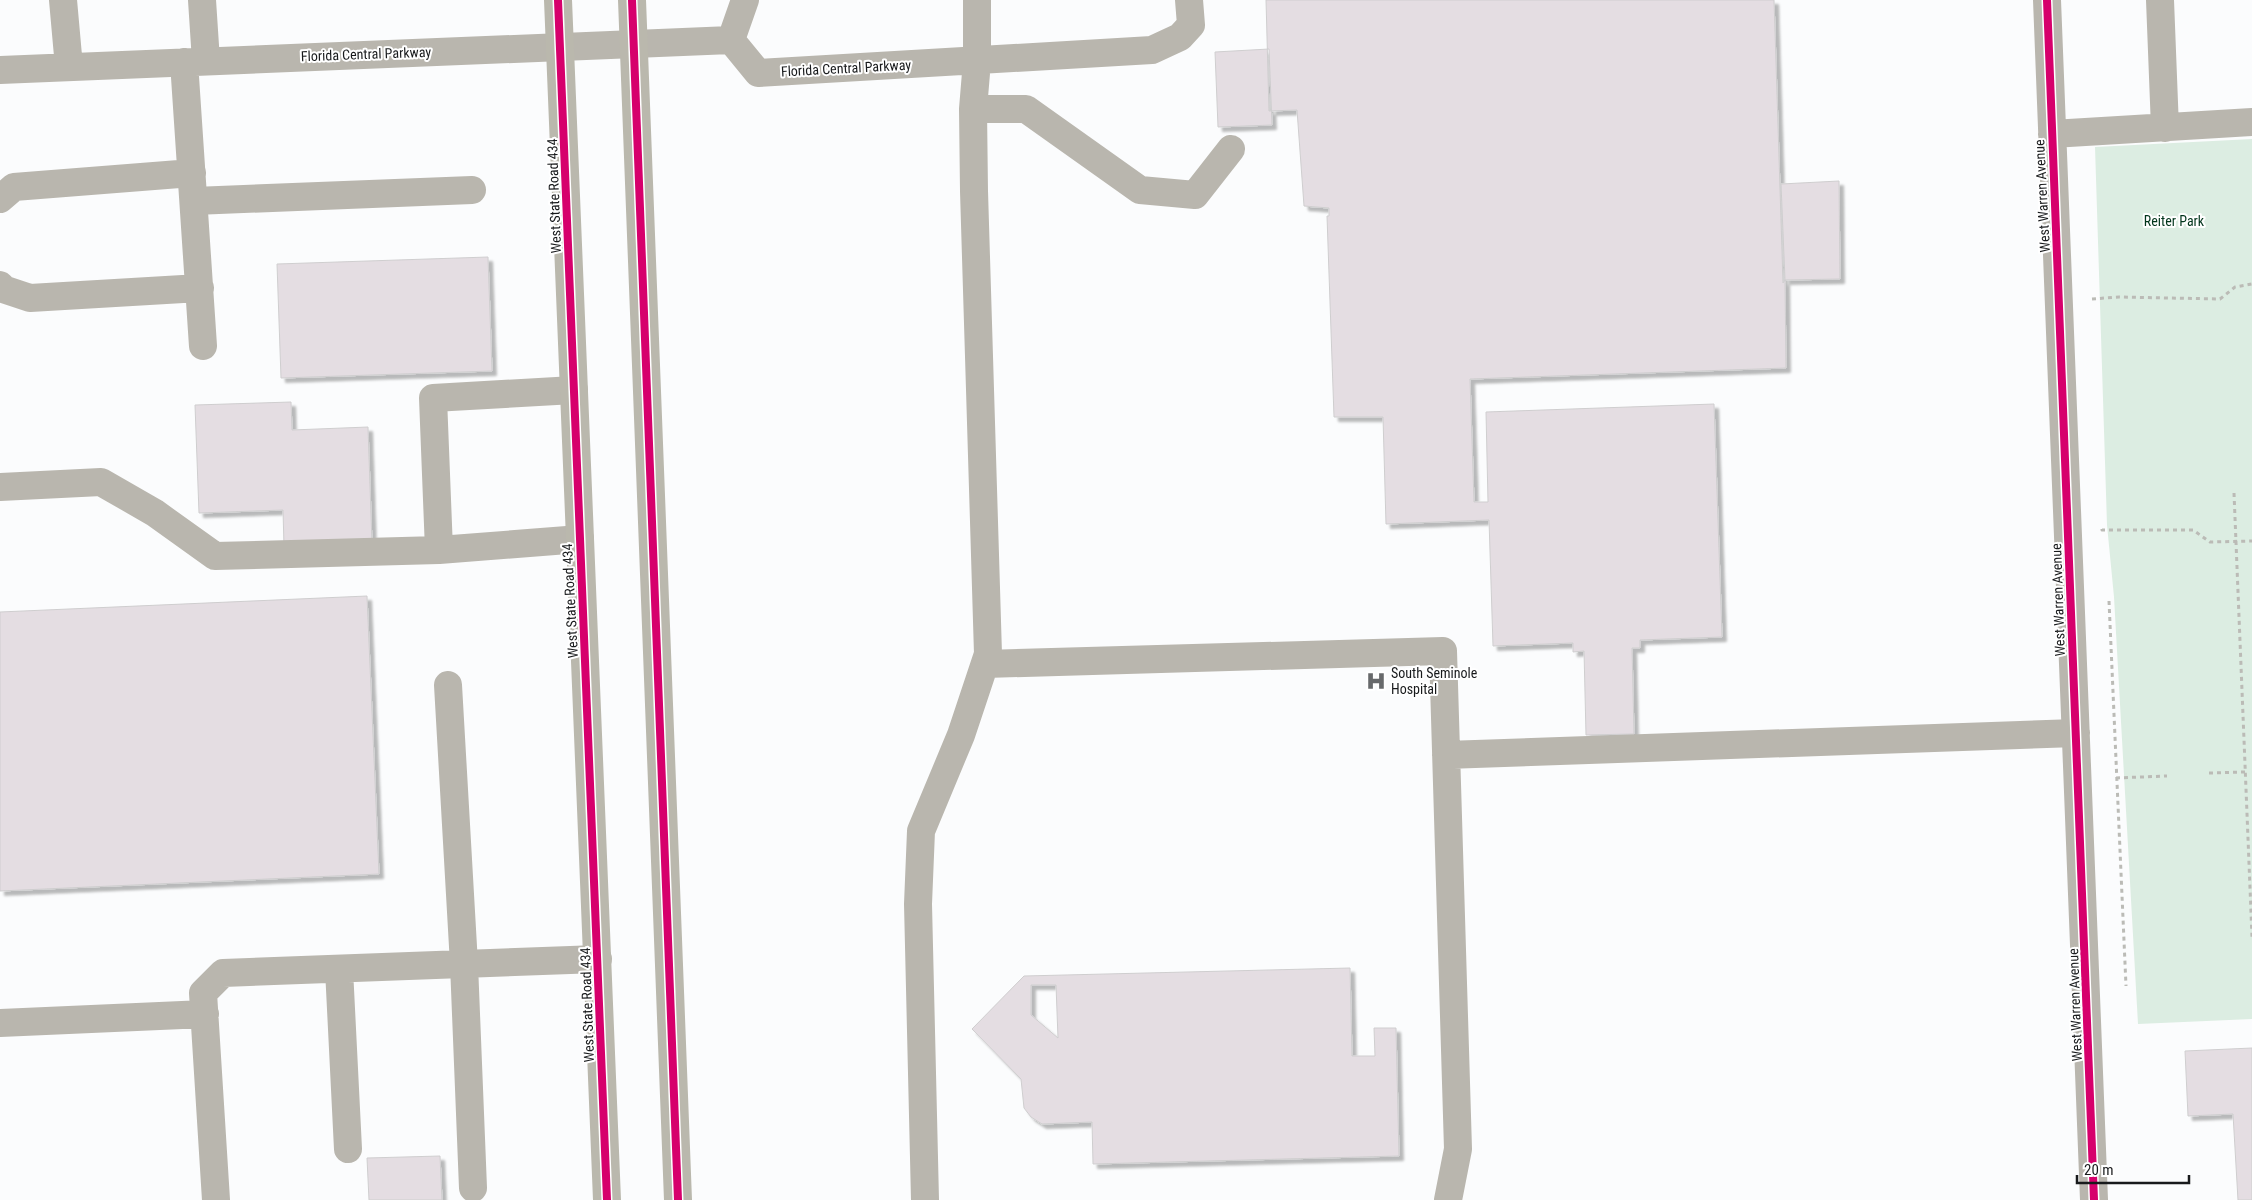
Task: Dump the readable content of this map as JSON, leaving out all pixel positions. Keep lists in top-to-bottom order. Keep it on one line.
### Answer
{"streets":{"main road":["West State Road 434"],"street":["Florida Central Parkway","West Warren Avenue"]},"crossings":[["Florida Central Parkway","West State Road 434"]],"parks":["Reiter Park"],"places":{"hospital":["South Seminole Hospital"]},"scale_bar":"20 m"}
